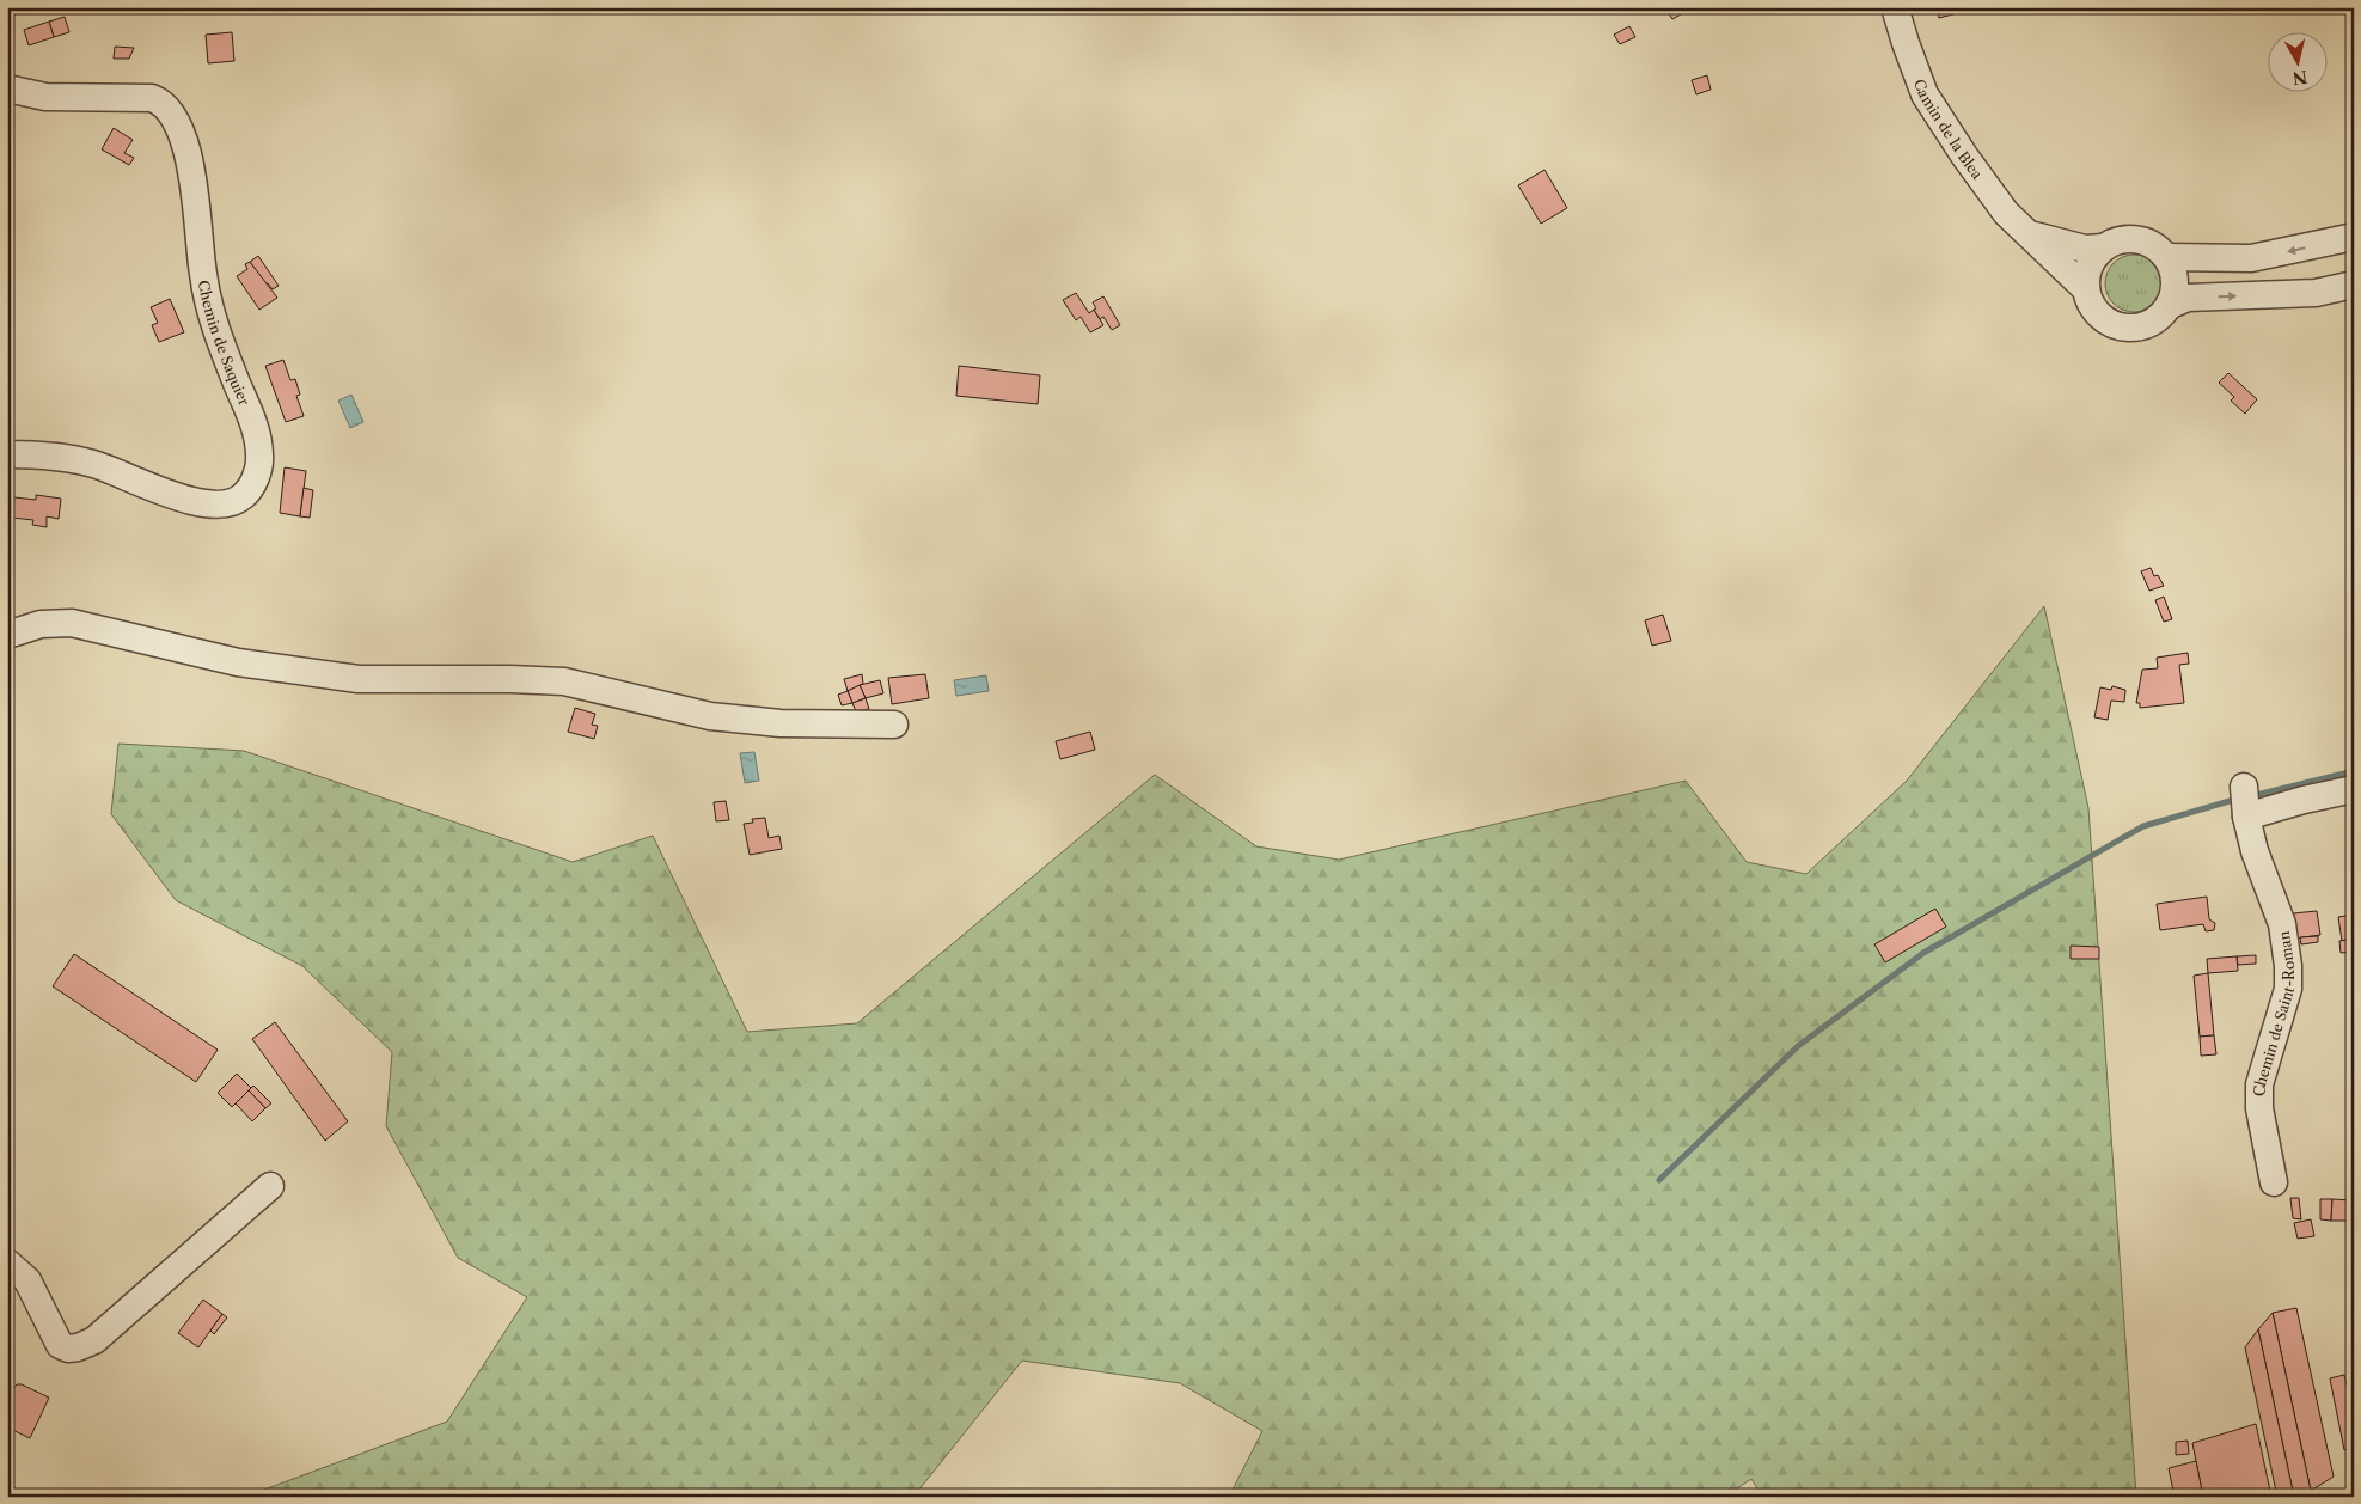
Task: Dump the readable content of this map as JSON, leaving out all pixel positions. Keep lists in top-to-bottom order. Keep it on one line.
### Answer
{"streets":{"street":["Camin de la Blea","Chemin de Saquier","Chemin de Saint-Roman"]},"north":"bottom"}
